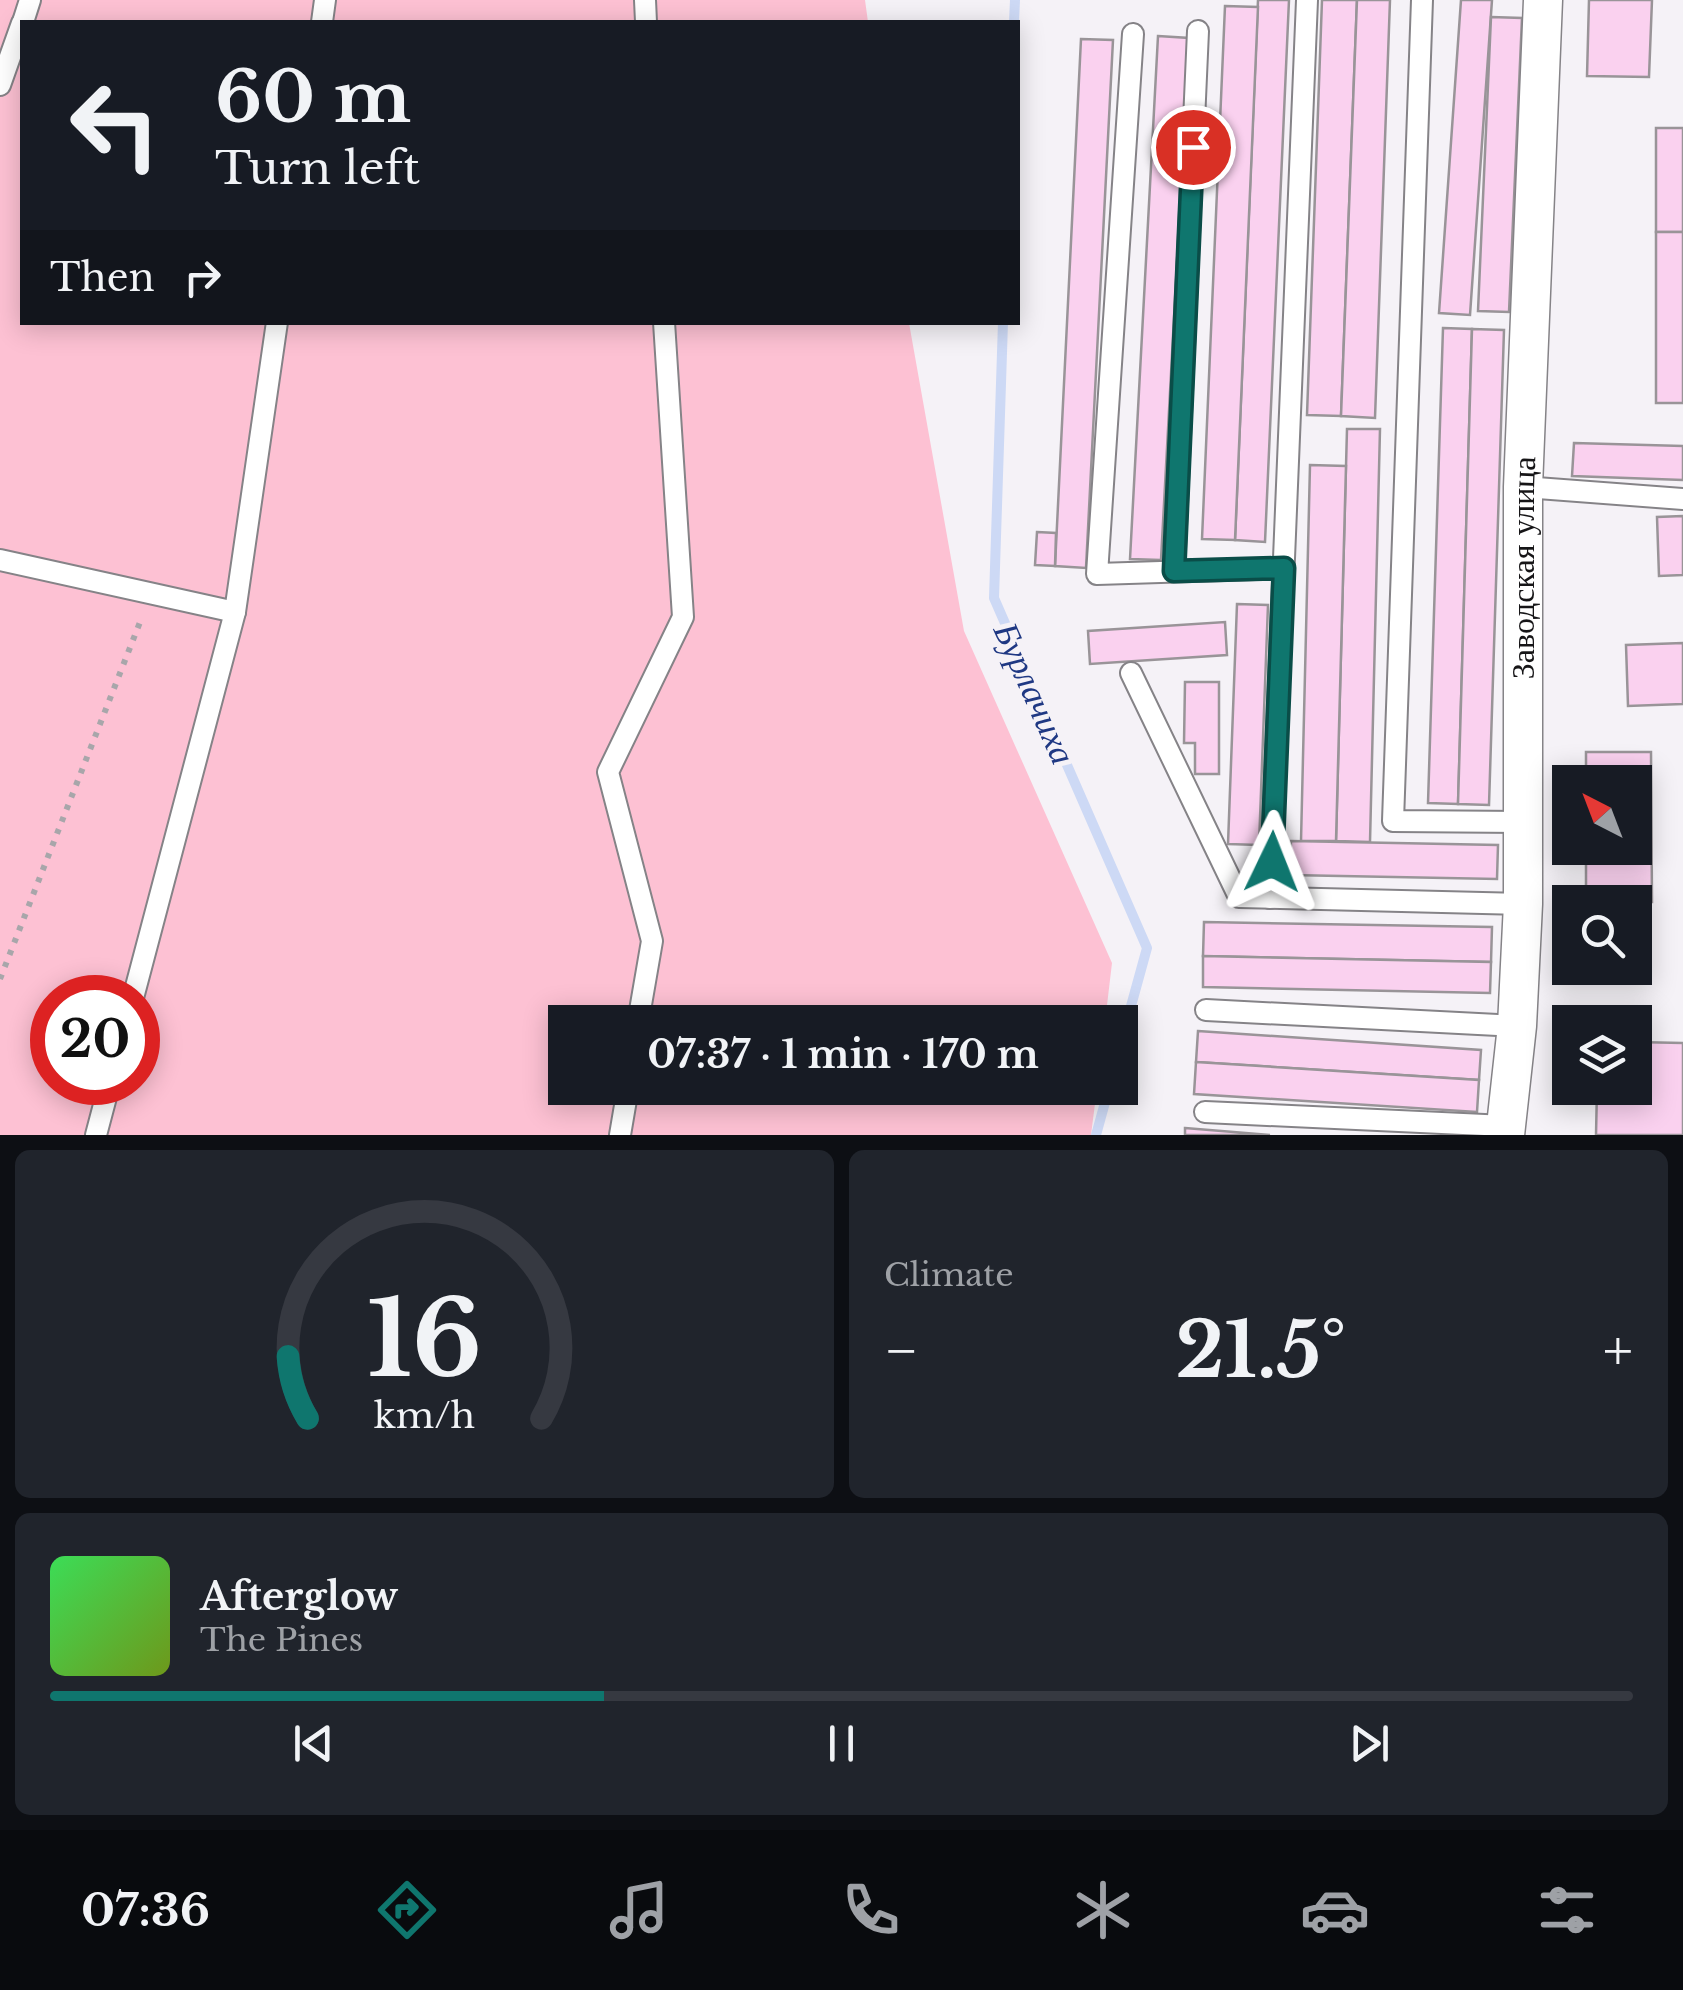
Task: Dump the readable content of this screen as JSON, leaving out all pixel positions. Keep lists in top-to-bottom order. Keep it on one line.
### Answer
{"streets":{"street":["Заводская улица"]},"water":["Бурлачиха"],"north":"top left","page":{"turn":["60 m","Turn left"],"then":"Then","limit":"20","trip":"07:37 · 1 min · 170 m","tile":"Climate","heat":["−","21.5°","+"],"song":["Afterglow","The Pines"],"tabs":"07:36","gauge":["16","km/h"]}}
